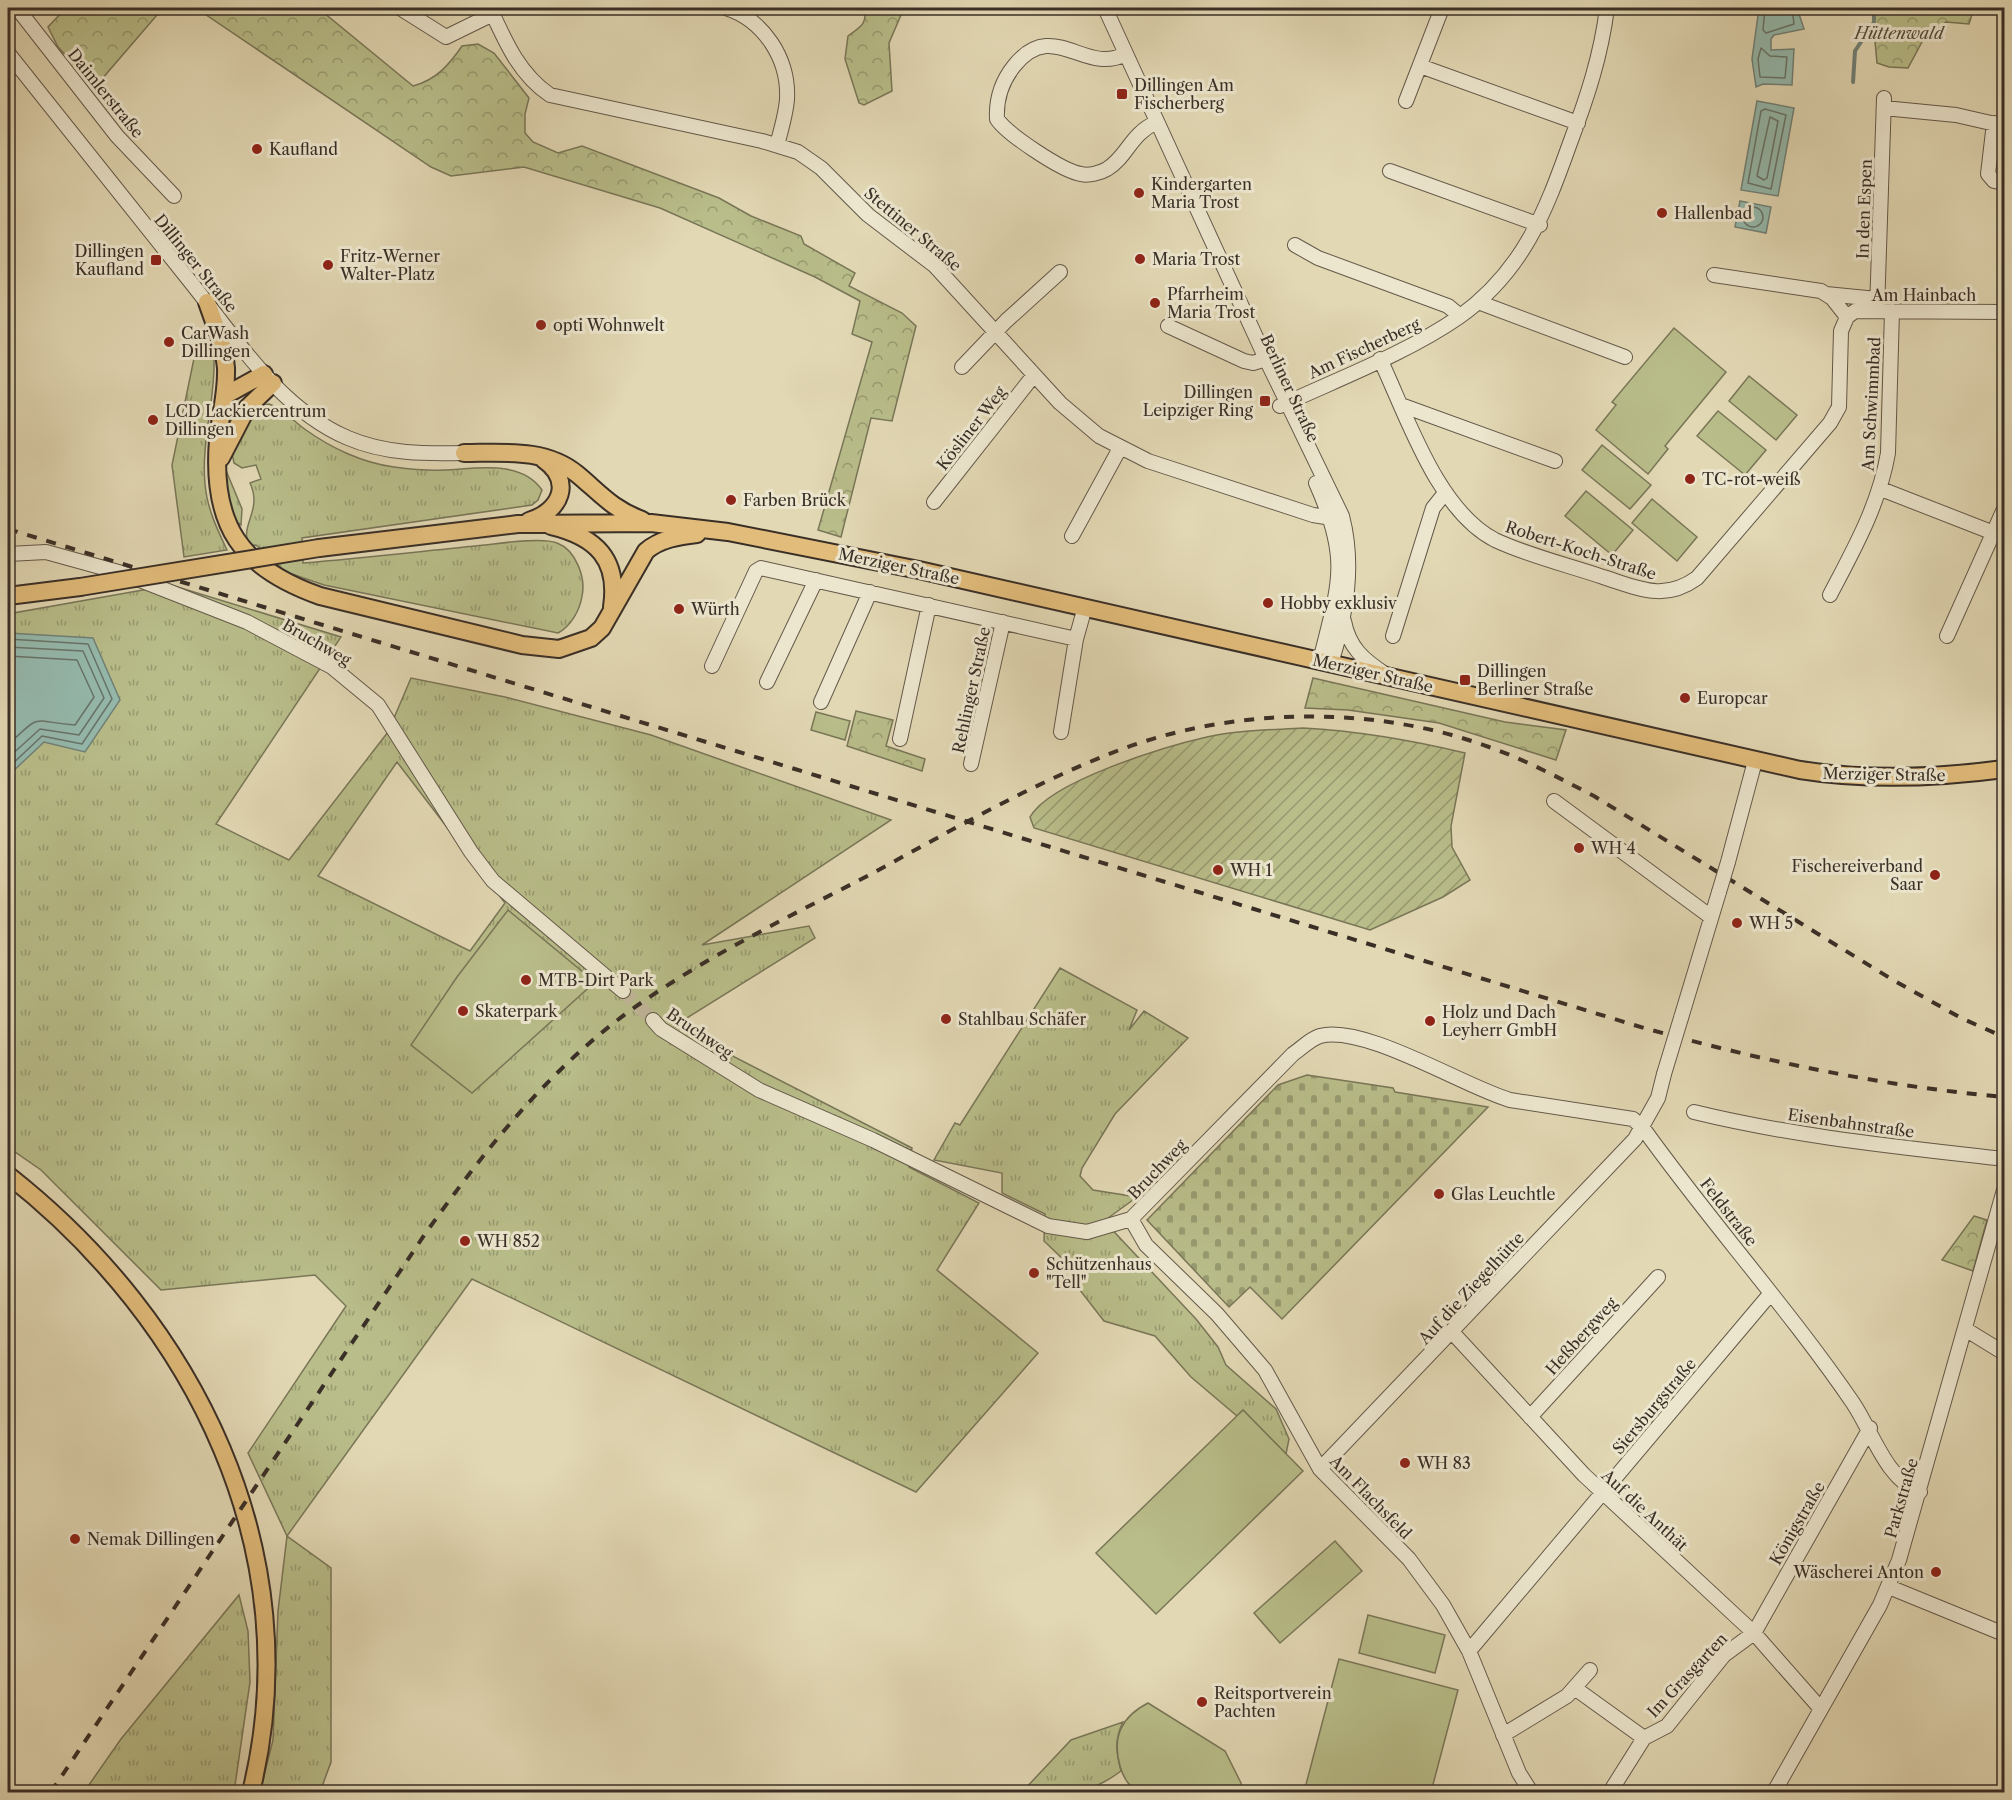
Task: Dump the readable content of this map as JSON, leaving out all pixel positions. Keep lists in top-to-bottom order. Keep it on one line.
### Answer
{"streets":{"main road":["Merziger Straße"],"street":["Daimlerstraße","In den Espen","Stettiner Straße","Dillinger Straße","Am Hainbach","Am Fischerberg","Berliner Straße","Am Schwimmbad","Kösliner Weg","Robert-Koch-Straße","Bruchweg","Rehlinger Straße","Eisenbahnstraße","Feldstraße","Auf die Ziegelhütte","Heßbergweg","Siersburgstraße","Am Flachsfeld","Parkstraße","Auf die Anthät","Königstraße","Im Grasgarten"]},"crossings":[["In den Espen","Am Hainbach"],["Stettiner Straße","Berliner Straße"],["Stettiner Straße","Kösliner Weg"],["Am Hainbach","Am Schwimmbad"],["Am Hainbach","Robert-Koch-Straße"],["Am Fischerberg","Berliner Straße"],["Am Fischerberg","Robert-Koch-Straße"],["Berliner Straße","Merziger Straße"],["Bruchweg","Feldstraße"],["Bruchweg","Auf die Ziegelhütte"],["Bruchweg","Am Flachsfeld"],["Feldstraße","Auf die Ziegelhütte"],["Feldstraße","Siersburgstraße"],["Feldstraße","Parkstraße"],["Feldstraße","Königstraße"],["Auf die Ziegelhütte","Am Flachsfeld"],["Auf die Ziegelhütte","Auf die Anthät"],["Heßbergweg","Auf die Anthät"],["Siersburgstraße","Am Flachsfeld"],["Siersburgstraße","Auf die Anthät"],["Parkstraße","Auf die Anthät"],["Auf die Anthät","Königstraße"],["Auf die Anthät","Im Grasgarten"],["Königstraße","Im Grasgarten"]],"parks":["Hüttenwald"],"places":{"transit":["Dillingen Am Fischerberg","Dillingen Kaufland","Dillingen Leipziger Ring","Dillingen Berliner Straße"],"other":["Kaufland","Kindergarten Maria Trost","Hallenbad","Maria Trost","Fritz-Werner Walter-Platz","Pfarrheim Maria Trost","opti Wohnwelt","CarWash Dillingen","LCD Lackiercentrum Dillingen","TC-rot-weiß","Farben Brück","Hobby exklusiv","Würth","Europcar","WH 4","WH 1","Fischereiverband Saar","WH 5","MTB-Dirt Park","Skaterpark","Stahlbau Schäfer","Holz und Dach Leyherr GmbH","Glas Leuchtle","WH 852","Schützenhaus \"Tell\"","WH 83","Nemak Dillingen","Wäscherei Anton","Reitsportverein Pachten"]}}
